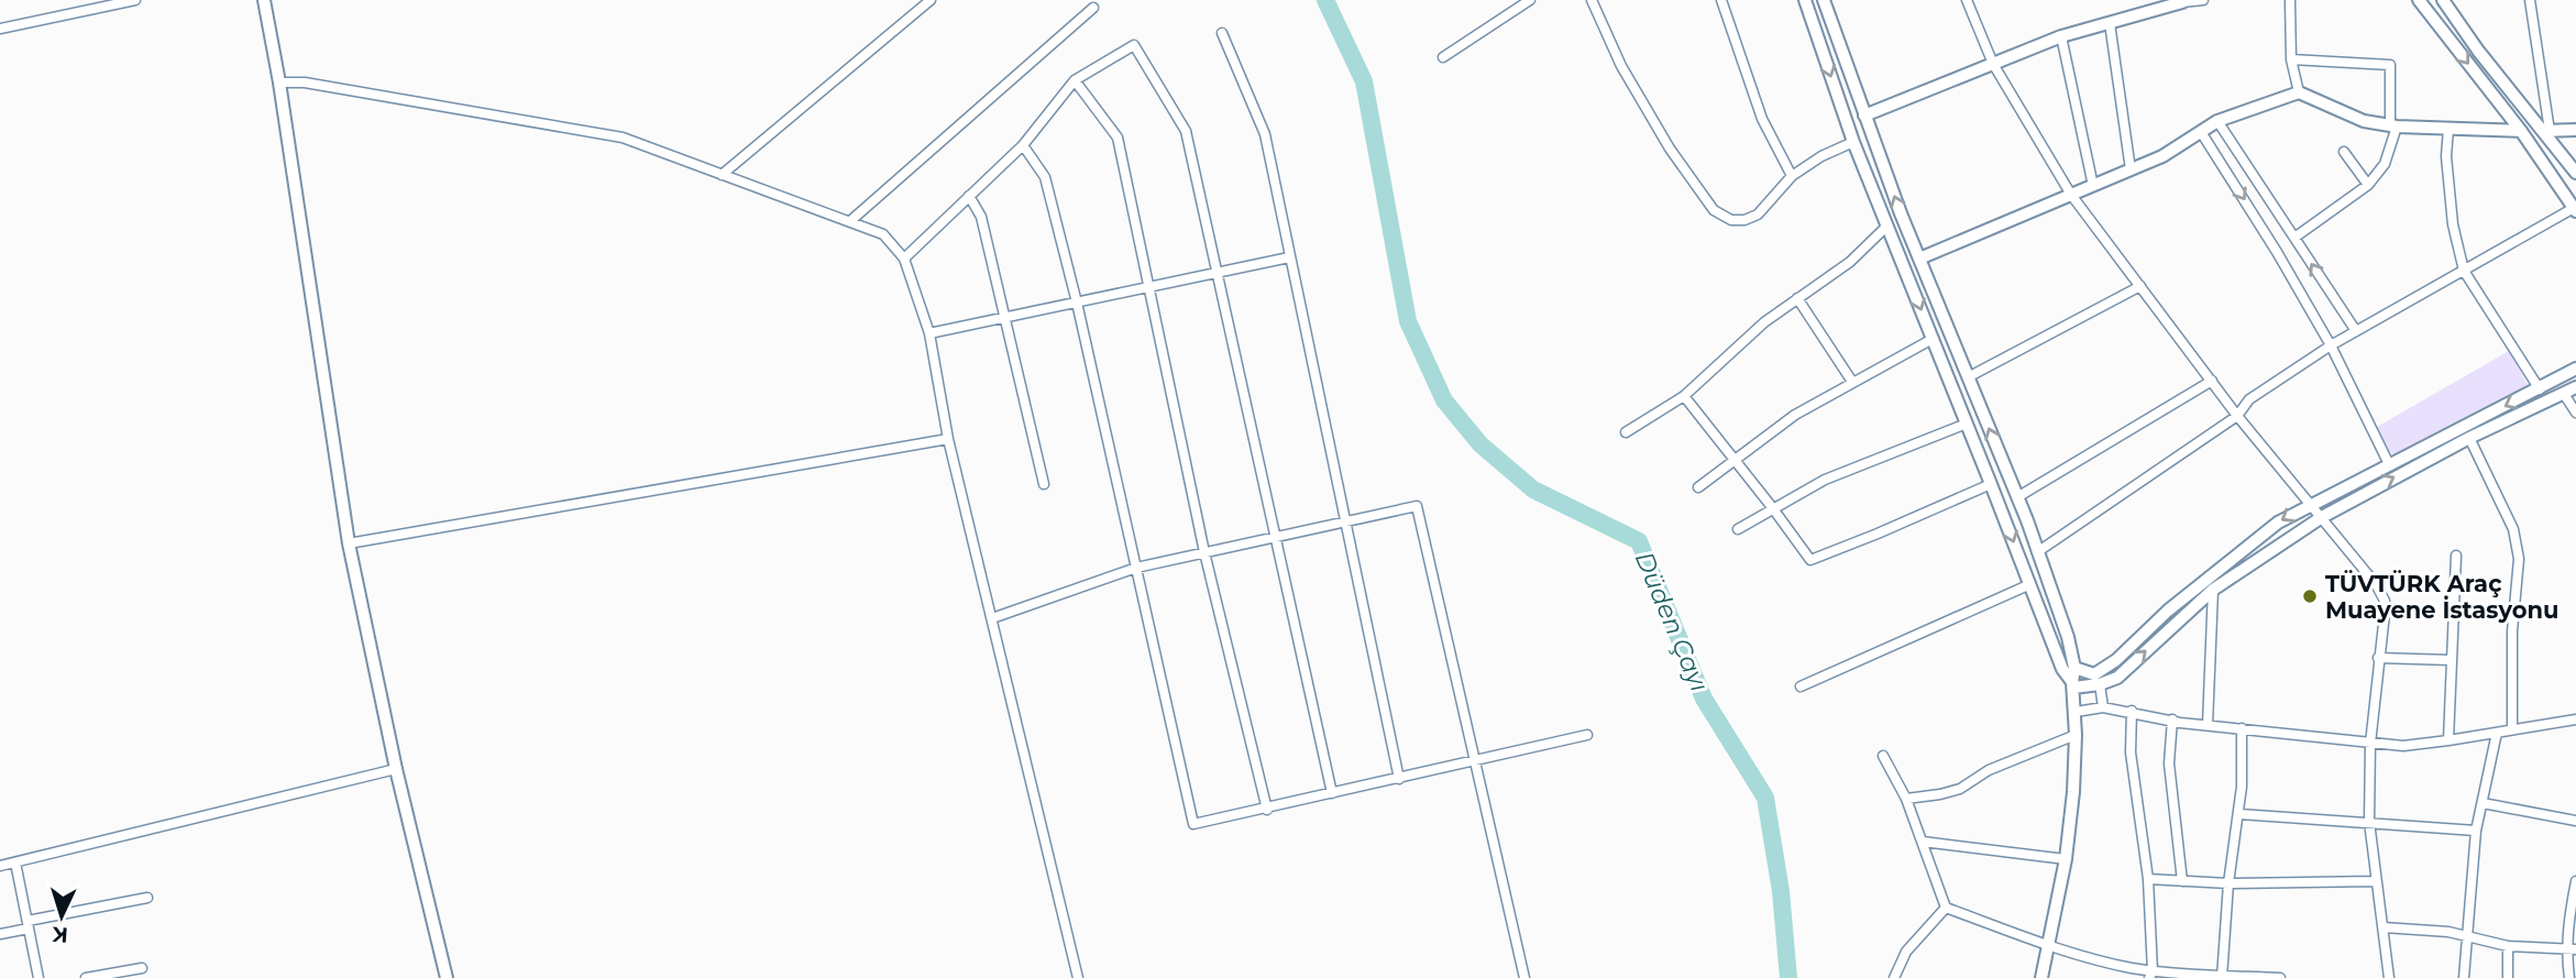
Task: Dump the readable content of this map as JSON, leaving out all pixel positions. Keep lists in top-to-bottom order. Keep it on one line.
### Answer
{"water":["Düden Çayı"],"places":["TÜVTÜRK Araç Muayene İstasyonu"],"north":"bottom"}
